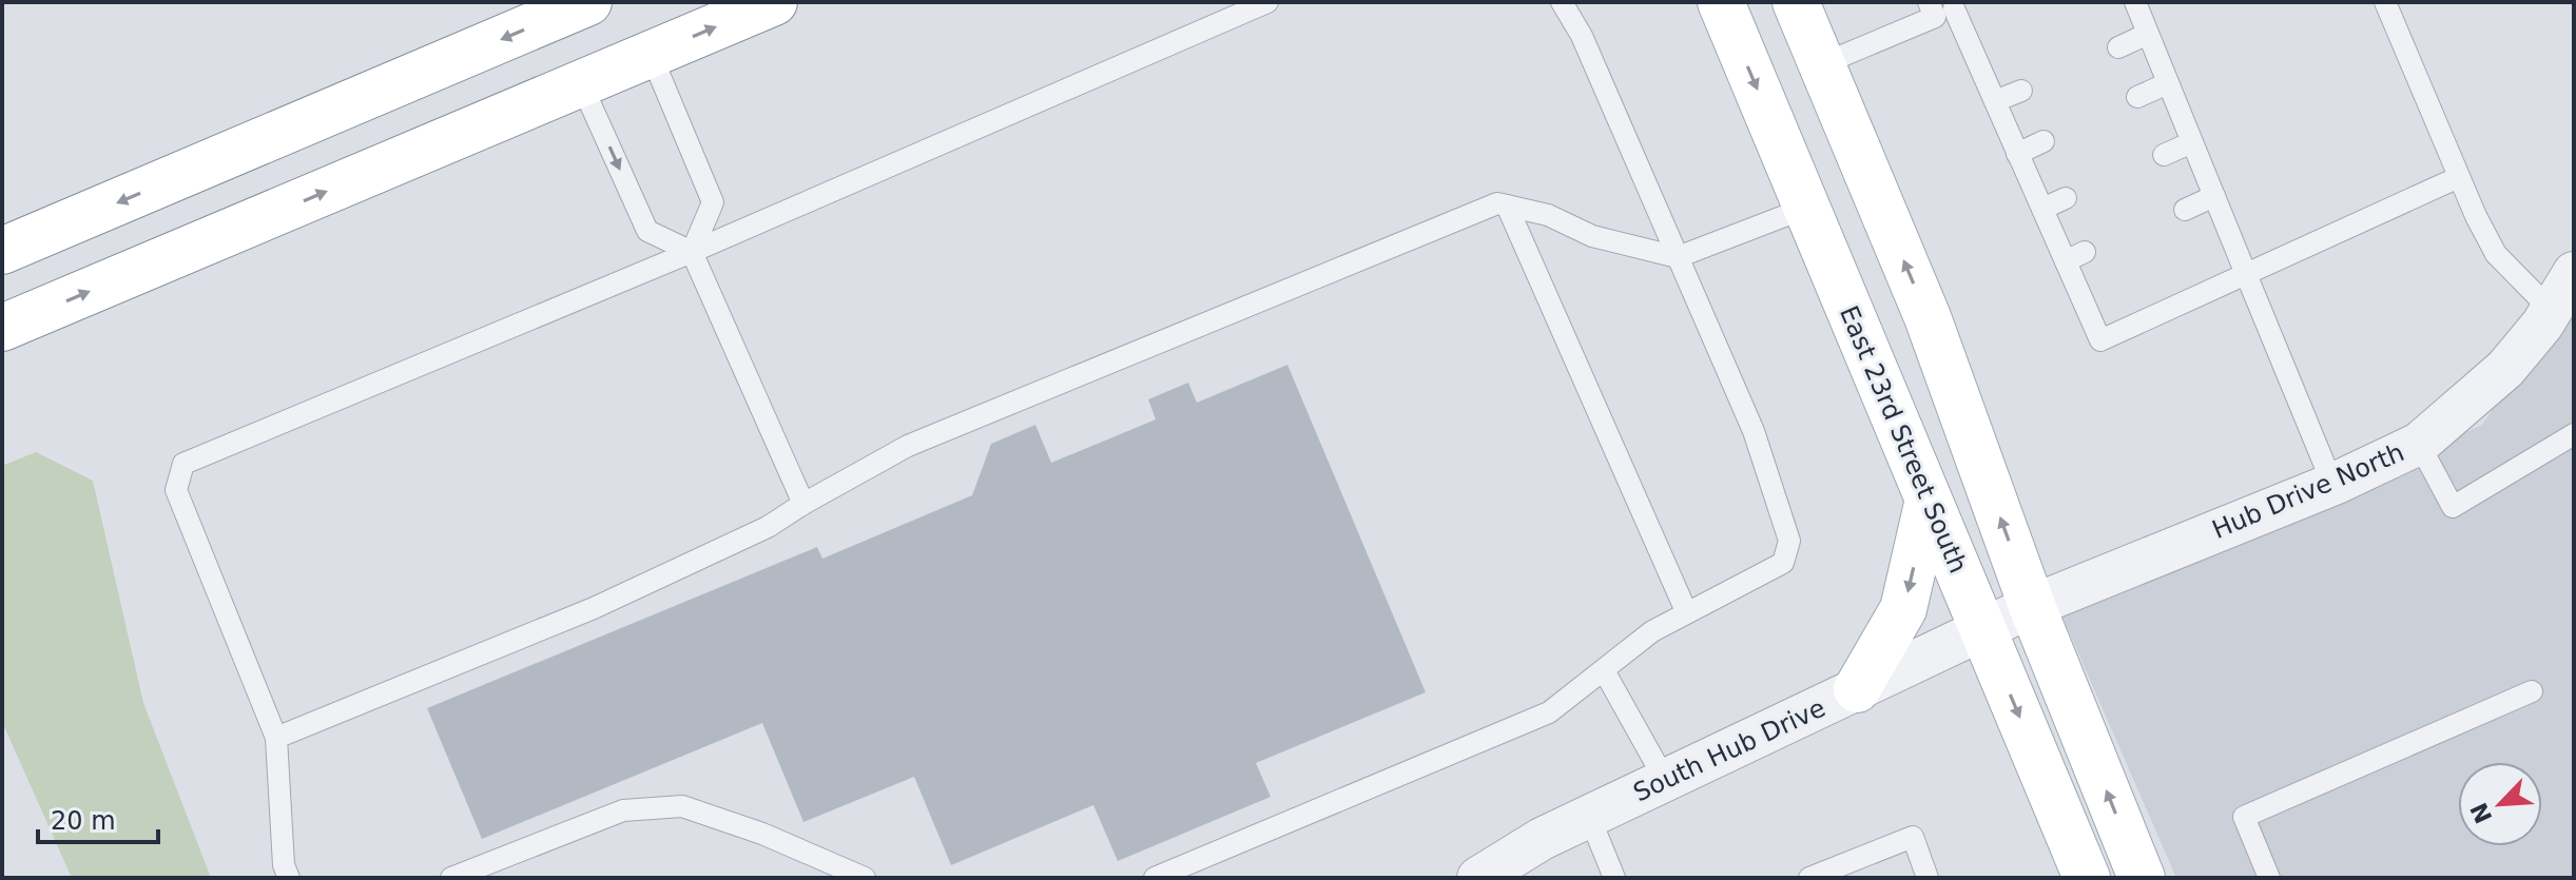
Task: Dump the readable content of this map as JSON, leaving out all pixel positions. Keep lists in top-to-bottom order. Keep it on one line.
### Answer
{"streets":{"main road":["East 23rd Street South"],"street":["Hub Drive North","South Hub Drive"]},"crossings":[["East 23rd Street South","Hub Drive North"],["East 23rd Street South","South Hub Drive"],["Hub Drive North","South Hub Drive"]],"scale_bar":"20 m","north":"bottom left"}
